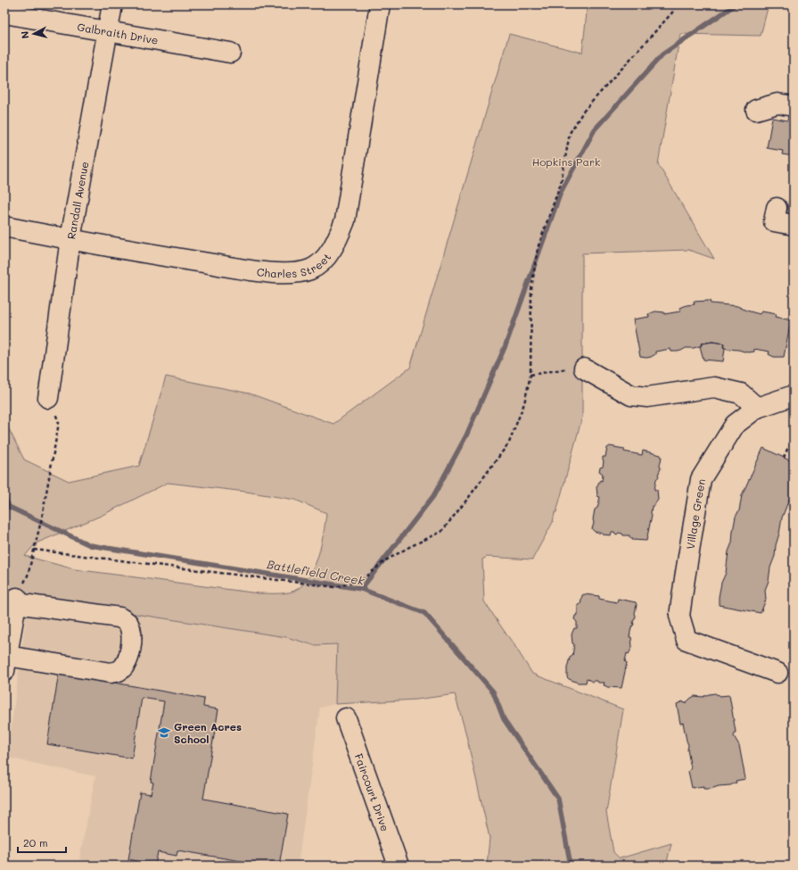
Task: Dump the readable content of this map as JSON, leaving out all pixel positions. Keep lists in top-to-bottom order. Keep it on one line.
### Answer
{"streets":{"street":["Galbraith Drive","Randall Avenue","Charles Street","Village Green","Faircourt Drive"]},"crossings":[["Galbraith Drive","Randall Avenue"],["Randall Avenue","Charles Street"]],"water":["Battlefield Creek"],"parks":["Hopkins Park"],"places":{"school or university":["Green Acres School"]},"scale_bar":"20 m","north":"left"}
